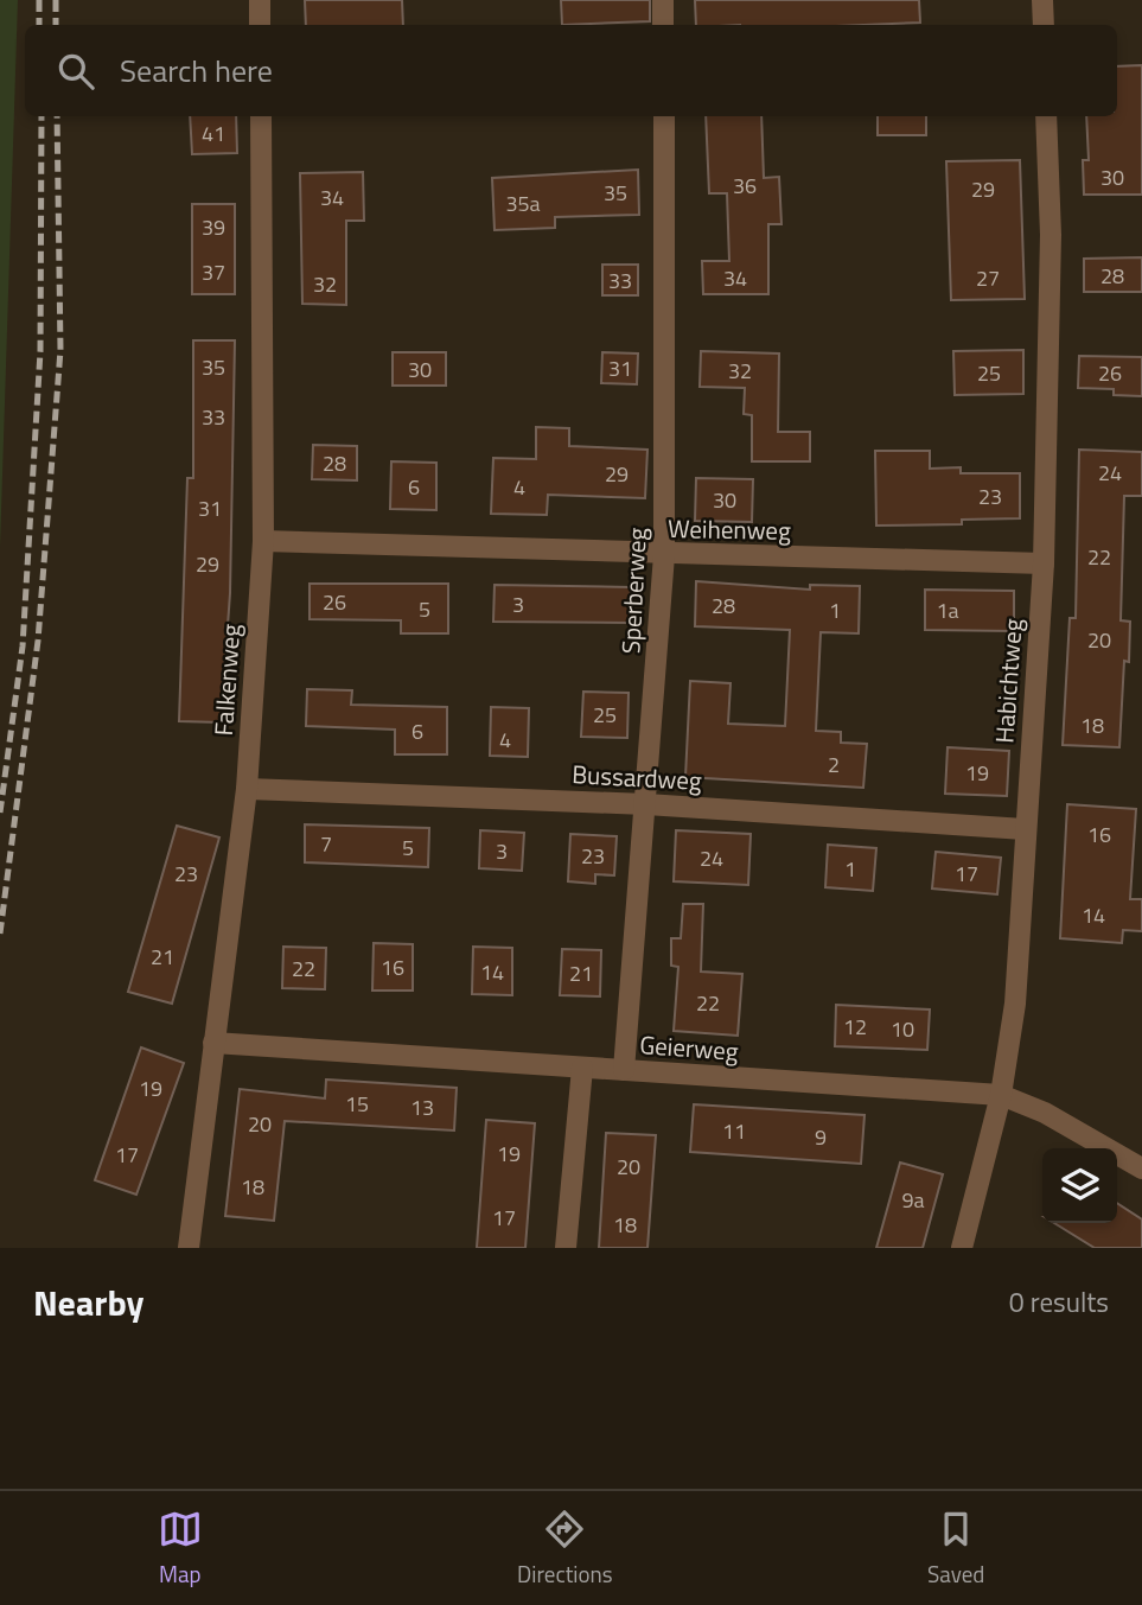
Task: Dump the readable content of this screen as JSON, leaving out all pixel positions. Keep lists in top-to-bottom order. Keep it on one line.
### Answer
{"streets":{"street":["Weihenweg","Sperberweg","Falkenweg","Habichtweg","Bussardweg","Geierweg"]},"crossings":[["Weihenweg","Sperberweg"],["Weihenweg","Falkenweg"],["Weihenweg","Habichtweg"],["Sperberweg","Bussardweg"],["Sperberweg","Geierweg"],["Falkenweg","Bussardweg"],["Falkenweg","Geierweg"],["Habichtweg","Bussardweg"],["Habichtweg","Geierweg"]],"house_numbers":["41","30","36","29","35","34","35a","39","37","28","34","27","33","32","35","31","30","32","25","26","33","28","24","29","6","4","23","30","31","22","29","26","3","28","5","1","1a","20","25","18","6","4","2","19","16","7","5","3","23","24","1","23","17","14","21","16","22","14","21","22","12","10","19","15","13","20","11","9","19","17","20","18","9a","17","18"],"page":{"search":"Search here","heading":["Nearby","0 results"],"nav":["Map","Directions","Saved"]}}
